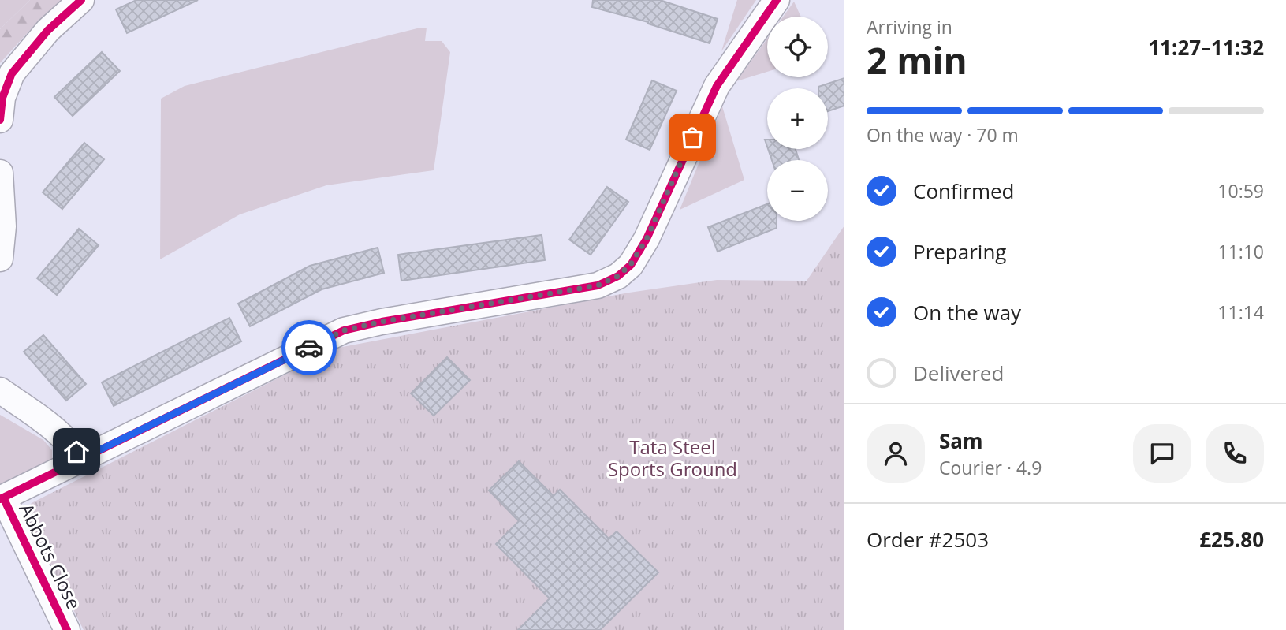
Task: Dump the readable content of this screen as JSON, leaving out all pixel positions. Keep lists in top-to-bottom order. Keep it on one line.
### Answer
{"streets":{"street":["Abbots Close"]},"parks":["Tata Steel Sports Ground"],"page":{"heading":["2 min","Arriving in","11:27–11:32"],"panel":["Sam","Courier · 4.9","Order #2503","£25.80"],"map_buttons":["+","−"],"bar":"On the way · 70 m","list":[["Confirmed","10:59"],["Preparing","11:10"],["On the way","11:14"],"Delivered"]}}
